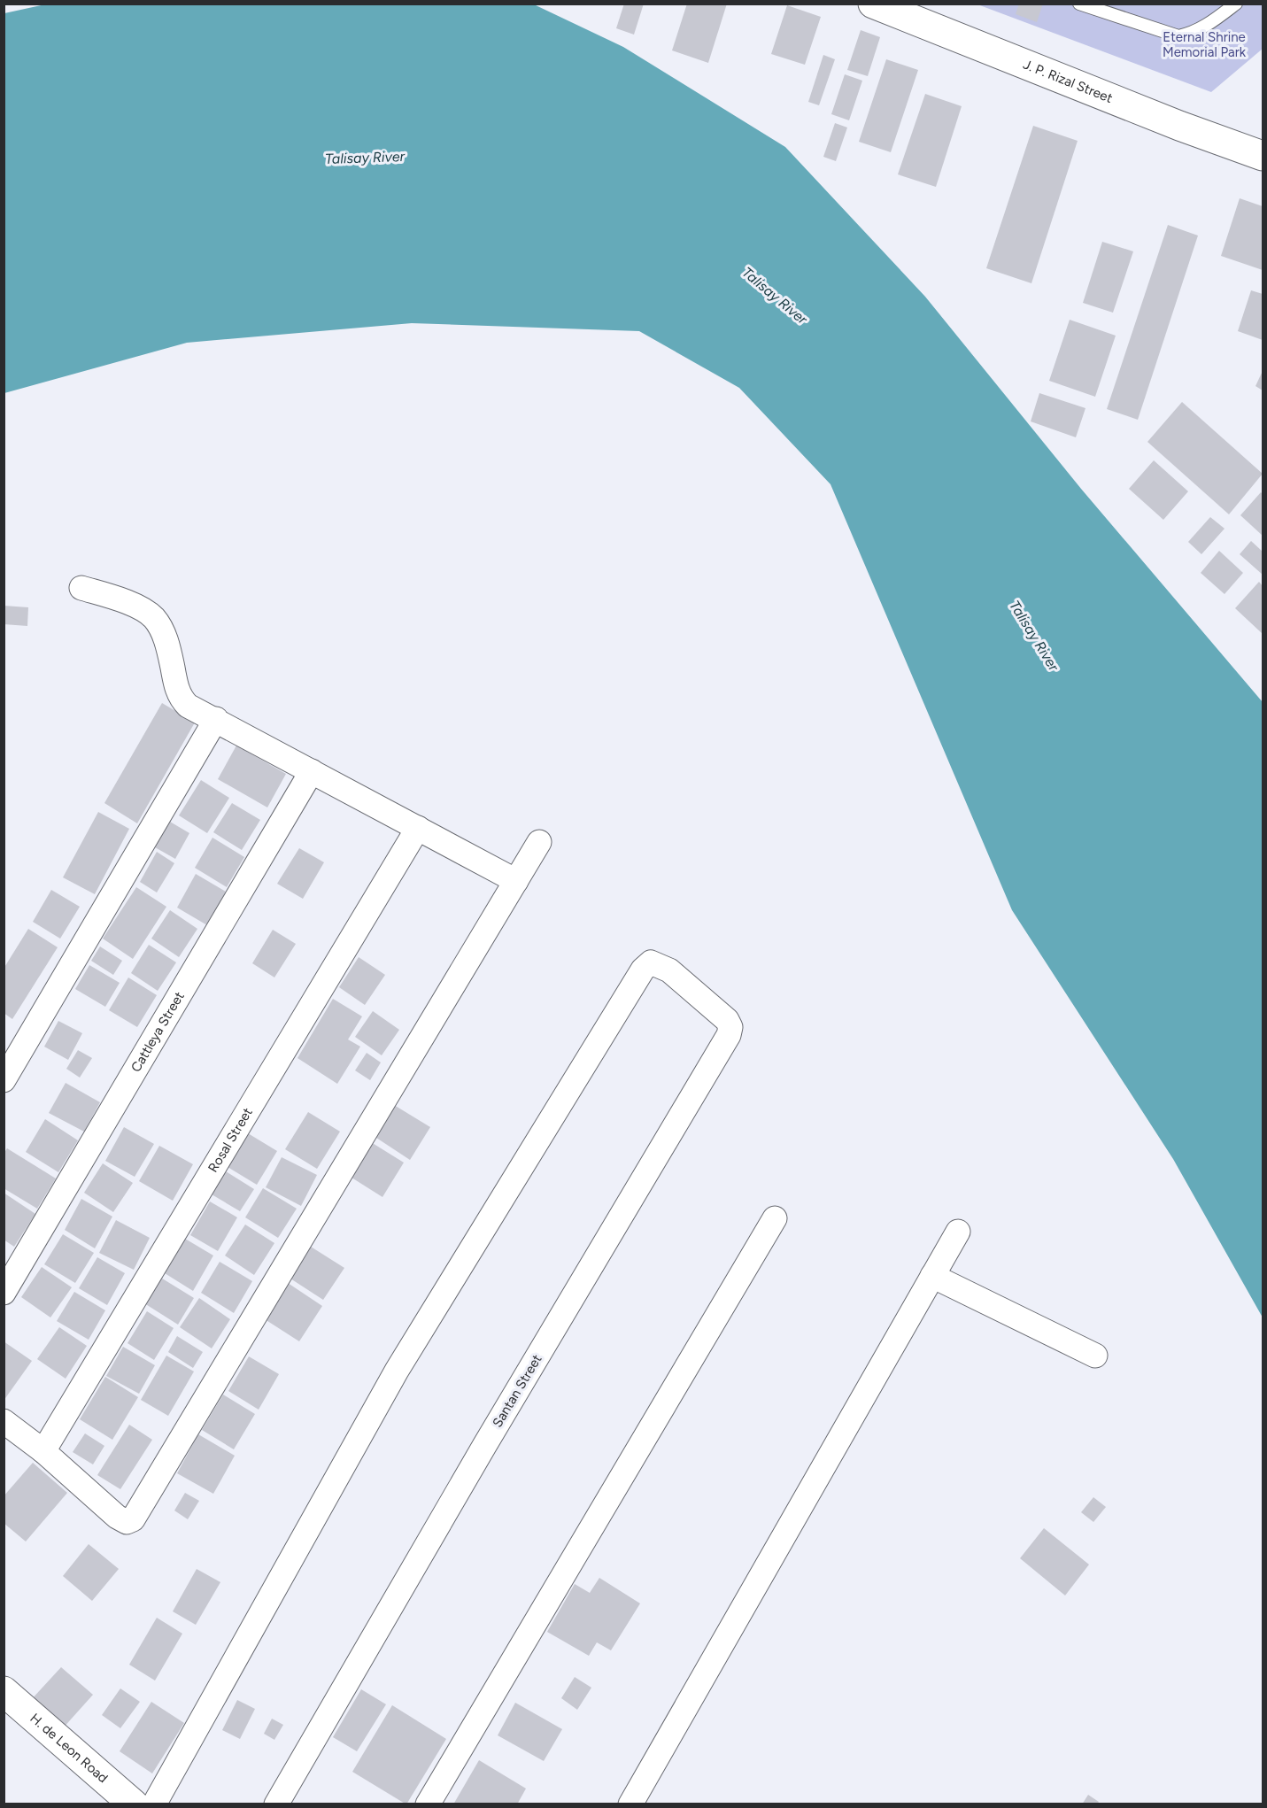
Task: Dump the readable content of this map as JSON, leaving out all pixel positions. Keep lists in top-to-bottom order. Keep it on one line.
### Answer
{"streets":{"street":["J. P. Rizal Street","Cattleya Street","Rosal Street","Santan Street","H. de Leon Road"]},"water":["Talisay River"],"parks":["Eternal Shrine Memorial Park"]}
